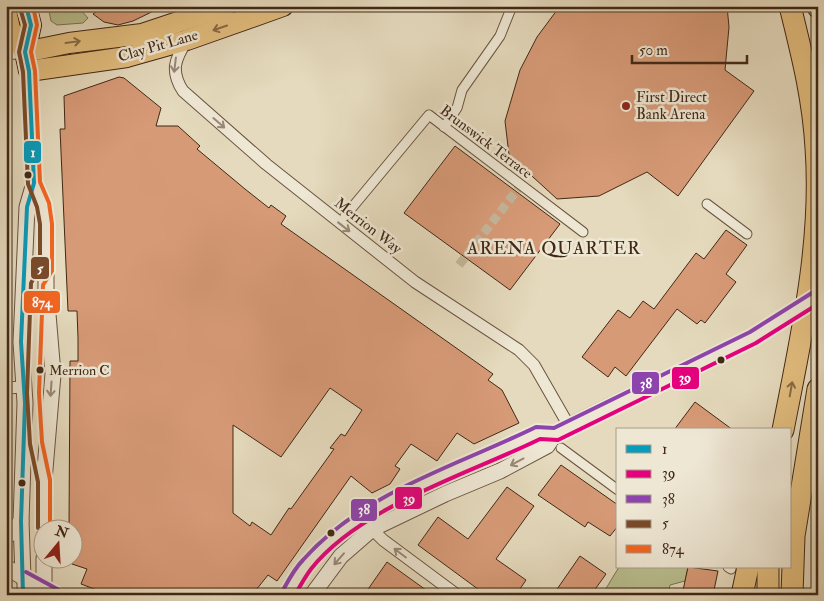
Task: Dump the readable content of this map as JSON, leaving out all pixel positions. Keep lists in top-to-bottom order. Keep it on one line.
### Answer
{"streets":{"highway":["Clay Pit Lane"],"street":["Brunswick Terrace","Merrion Way"]},"crossings":[["Clay Pit Lane","Merrion Way"]],"one_way":["Merrion Way"],"districts":["ARENA QUARTER"],"places":["First Direct Bank Arena","Merrion C"],"lines":["transit line 1","transit line 874","transit line 5","transit line 38","transit line 39"],"legend":["1","39","38","5","874"],"scale_bar":"50 m","north":"top"}
